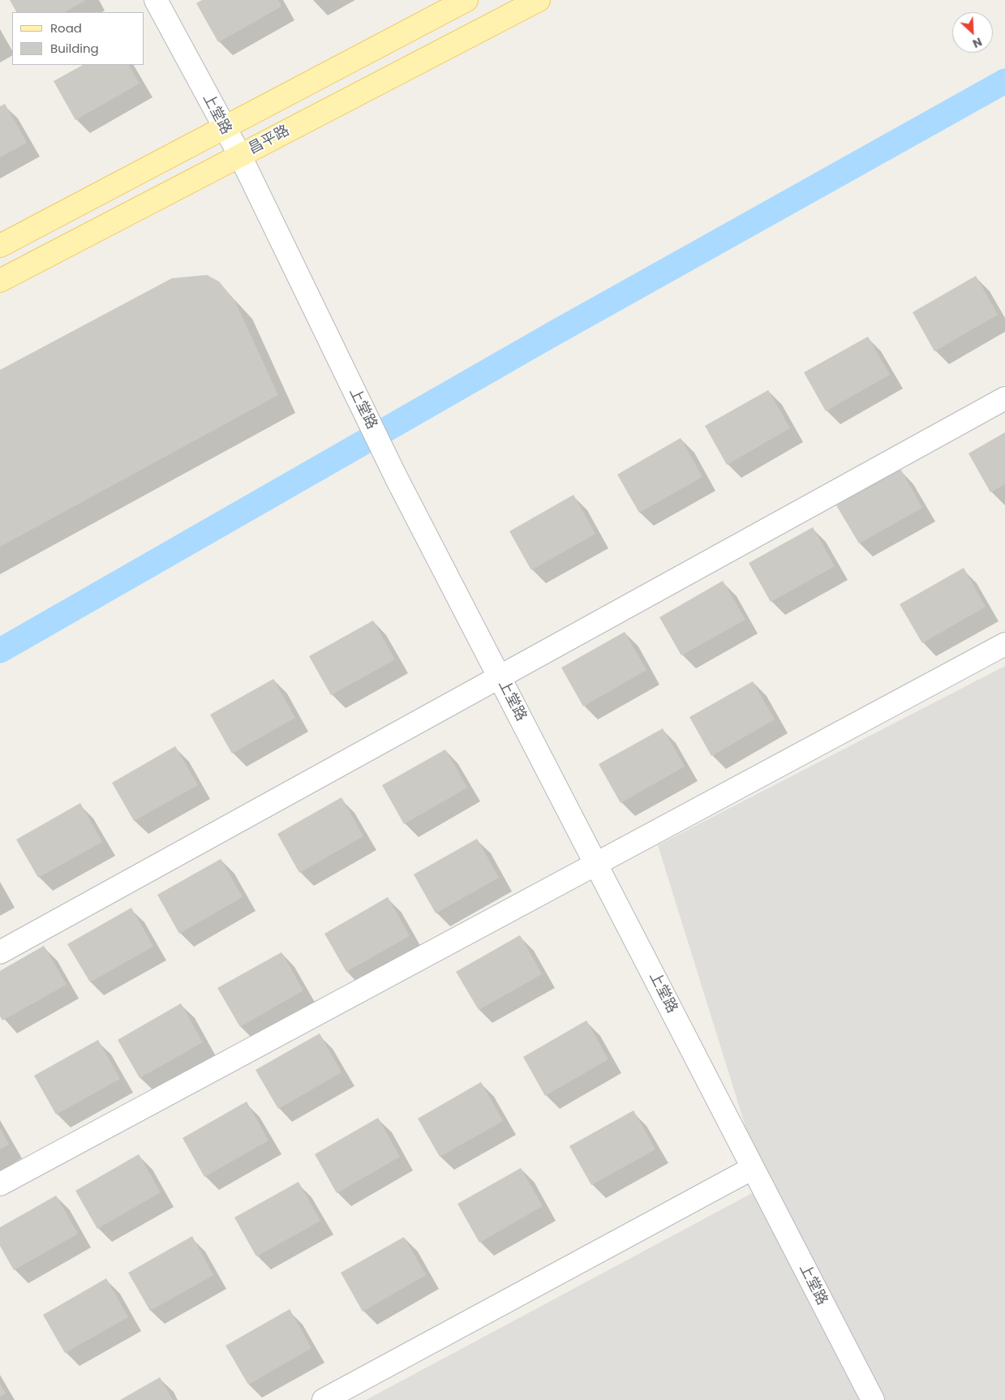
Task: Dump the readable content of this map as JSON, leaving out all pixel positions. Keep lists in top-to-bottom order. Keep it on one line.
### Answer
{"streets":{"main road":["昌平路"],"street":["上堂路"]},"crossings":[["上堂路","昌平路"]],"legend":["Road","Building"],"north":"bottom right"}
